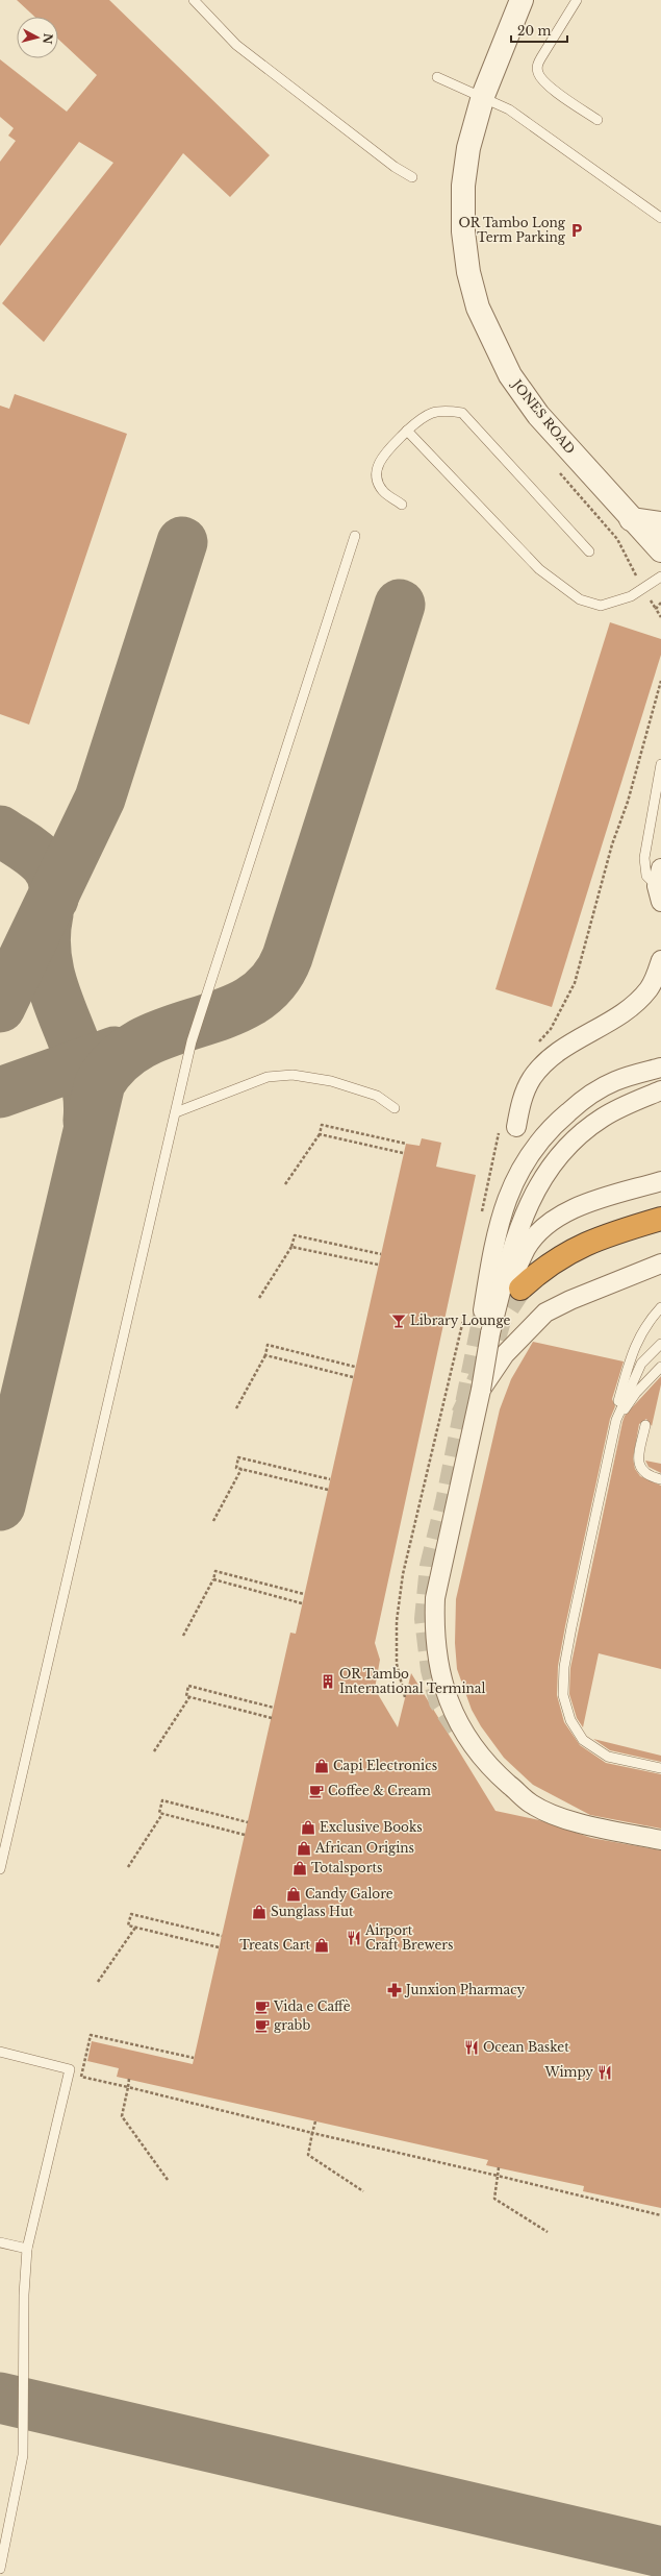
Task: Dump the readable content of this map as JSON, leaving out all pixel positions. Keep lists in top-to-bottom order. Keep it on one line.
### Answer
{"streets":{"street":["JONES ROAD"]},"places":{"parking":["OR Tambo Long Term Parking"],"bar":["Library Lounge"],"building":["OR Tambo International Terminal"],"shop":["Capi Electronics","Exclusive Books","African Origins","Totalsports","Candy Galore","Sunglass Hut","Treats Cart"],"cafe":["Coffee & Cream","Vida e Caffè","grabb"],"restaurant":["Airport Craft Brewers","Ocean Basket","Wimpy"],"pharmacy":["Junxion Pharmacy"]},"scale_bar":"20 m","north":"right"}
